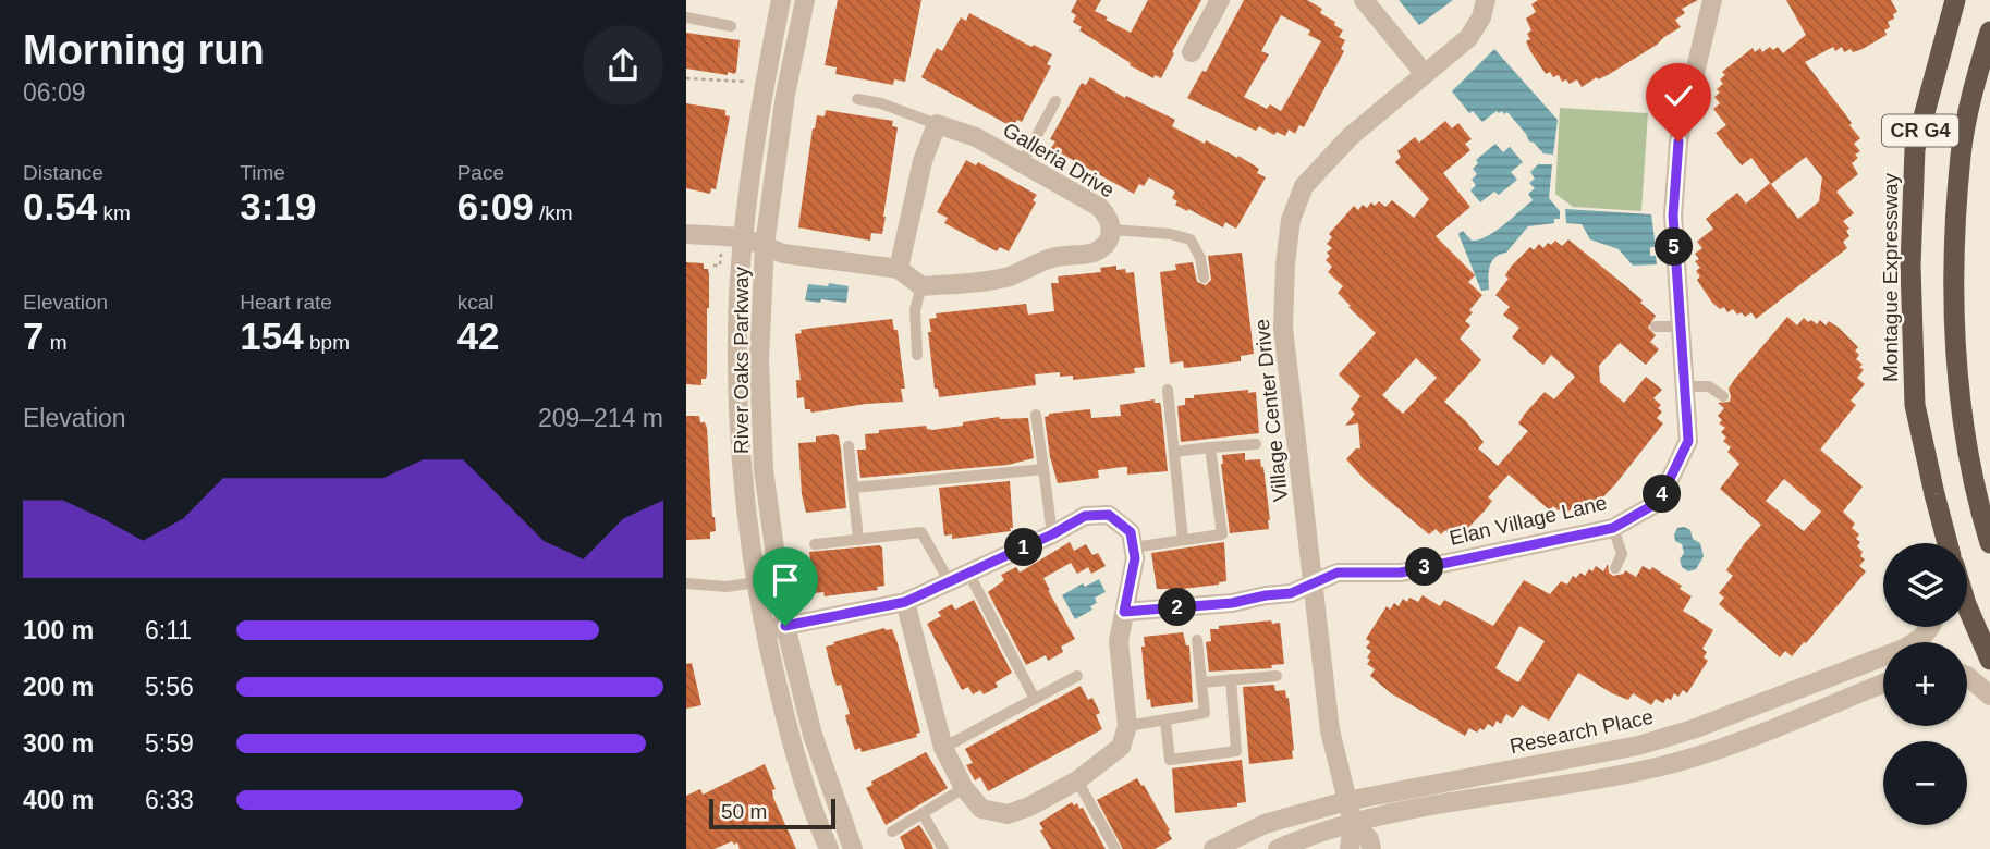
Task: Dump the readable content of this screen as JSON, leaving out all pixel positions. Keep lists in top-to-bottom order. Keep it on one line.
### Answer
{"streets":{"highway":["CR G4","Montague Expressway"],"street":["Galleria Drive","River Oaks Parkway","Village Center Drive","Elan Village Lane","Research Place"]},"crossings":[["Village Center Drive","Elan Village Lane"],["Village Center Drive","Research Place"]],"scale_bar":"50 m","page":{"heading":["Morning run","06:09"],"stats":[["Distance","0.54 km"],["Time","3:19"],["Pace","6:09 /km"],["Elevation","7 m"],["Heart rate","154 bpm"],["kcal","42"]],"pins":["5","4","1","3","2"],"chart":["Elevation","209–214 m"],"map_buttons":["+","−"],"list":[{"name":"100 m","note":"6:11"},{"name":"200 m","note":"5:56"},{"name":"300 m","note":"5:59"},{"name":"400 m","note":"6:33"}],"scale":"50 m"}}
